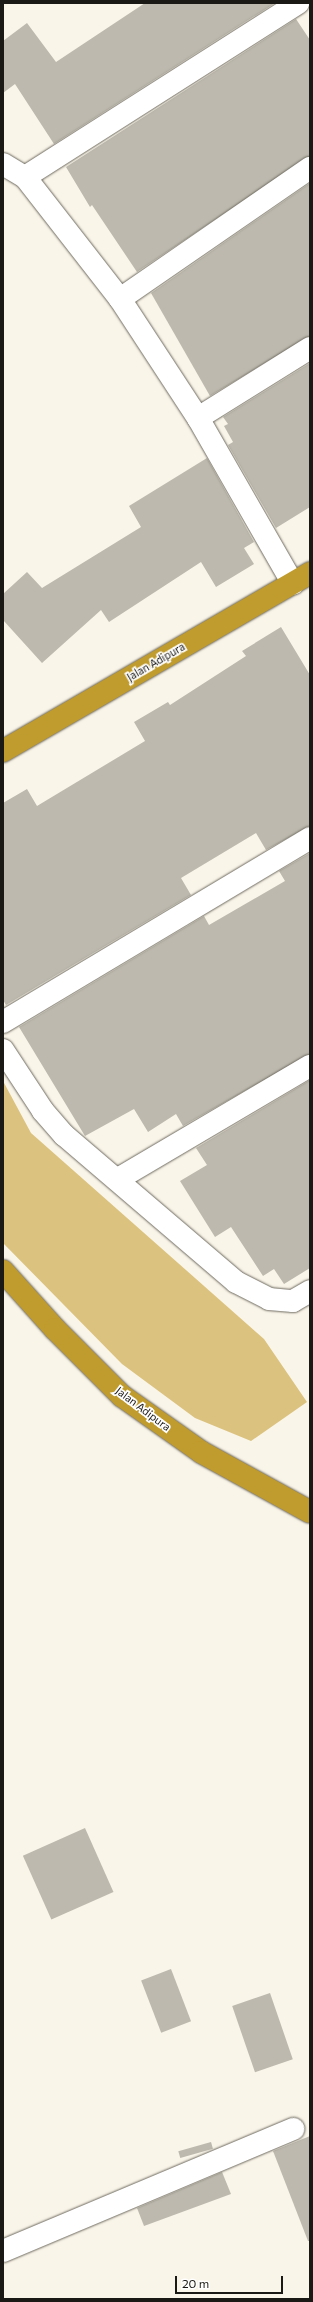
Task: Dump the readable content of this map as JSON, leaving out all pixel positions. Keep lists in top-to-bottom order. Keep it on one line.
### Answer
{"streets":{"highway":["Jalan Adipura"]},"scale_bar":"20 m"}
